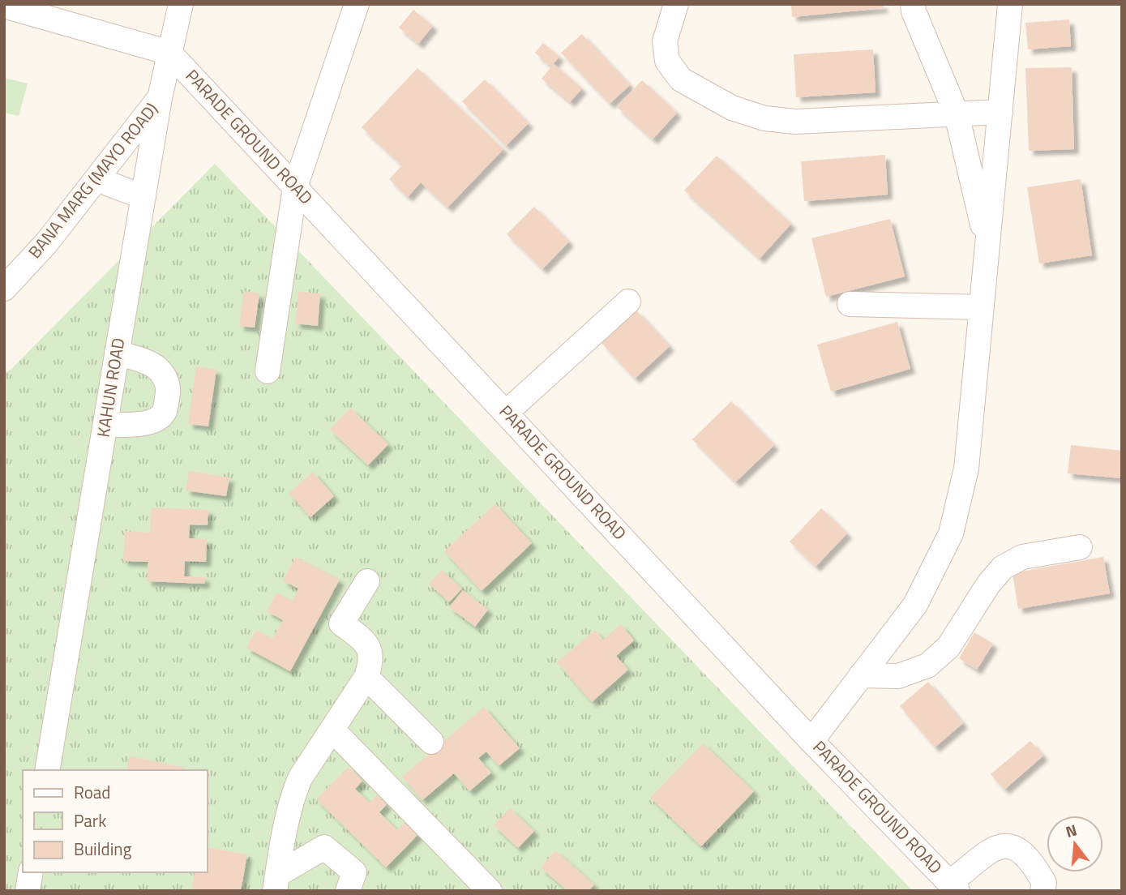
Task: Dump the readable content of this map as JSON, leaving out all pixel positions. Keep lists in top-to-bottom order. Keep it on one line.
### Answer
{"streets":{"street":["PARADE GROUND ROAD","BANA MARG (MAYO ROAD)","KAHUN ROAD"]},"crossings":[["PARADE GROUND ROAD","KAHUN ROAD"],["BANA MARG (MAYO ROAD)","KAHUN ROAD"]],"legend":["Road","Park","Building"],"north":"top"}
